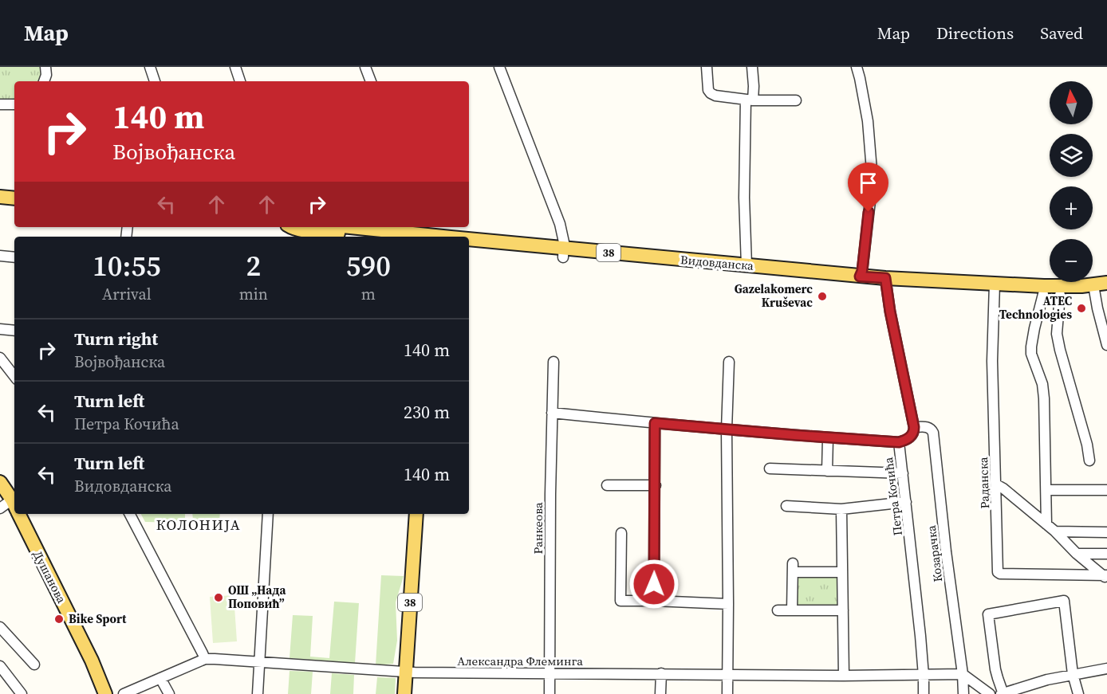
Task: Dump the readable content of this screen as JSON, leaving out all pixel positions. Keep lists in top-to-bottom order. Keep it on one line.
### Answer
{"streets":{"main road":["38","Видовданска","Душанова"],"street":["Раданска","Петра Кочића","Ранкеова","Козарачка","Александра Флеминга"]},"crossings":[["38","Александра Флеминга"],["Видовданска","Раданска"],["Петра Кочића","Козарачка"],["Петра Кочића","Александра Флеминга"],["Ранкеова","Александра Флеминга"],["Козарачка","Александра Флеминга"]],"districts":["КОЛОНИЈА"],"places":["Gazelakomerc Kruševac","ATEC Technologies","ОШ „Нада Поповић”","Bike Sport"],"north":"top","page":{"header":"Map","nav":["Map","Directions","Saved"],"map_buttons":["+","−"],"turn":["140 m","Војвођанска"],"eta":["10:55","Arrival","2","min","590","m"],"list":[{"name":"Turn right","note":"Војвођанска","value":"140 m"},{"name":"Turn left","note":"Петра Кочића","value":"230 m"},{"name":"Turn left","note":"Видовданска","value":"140 m"}]}}
